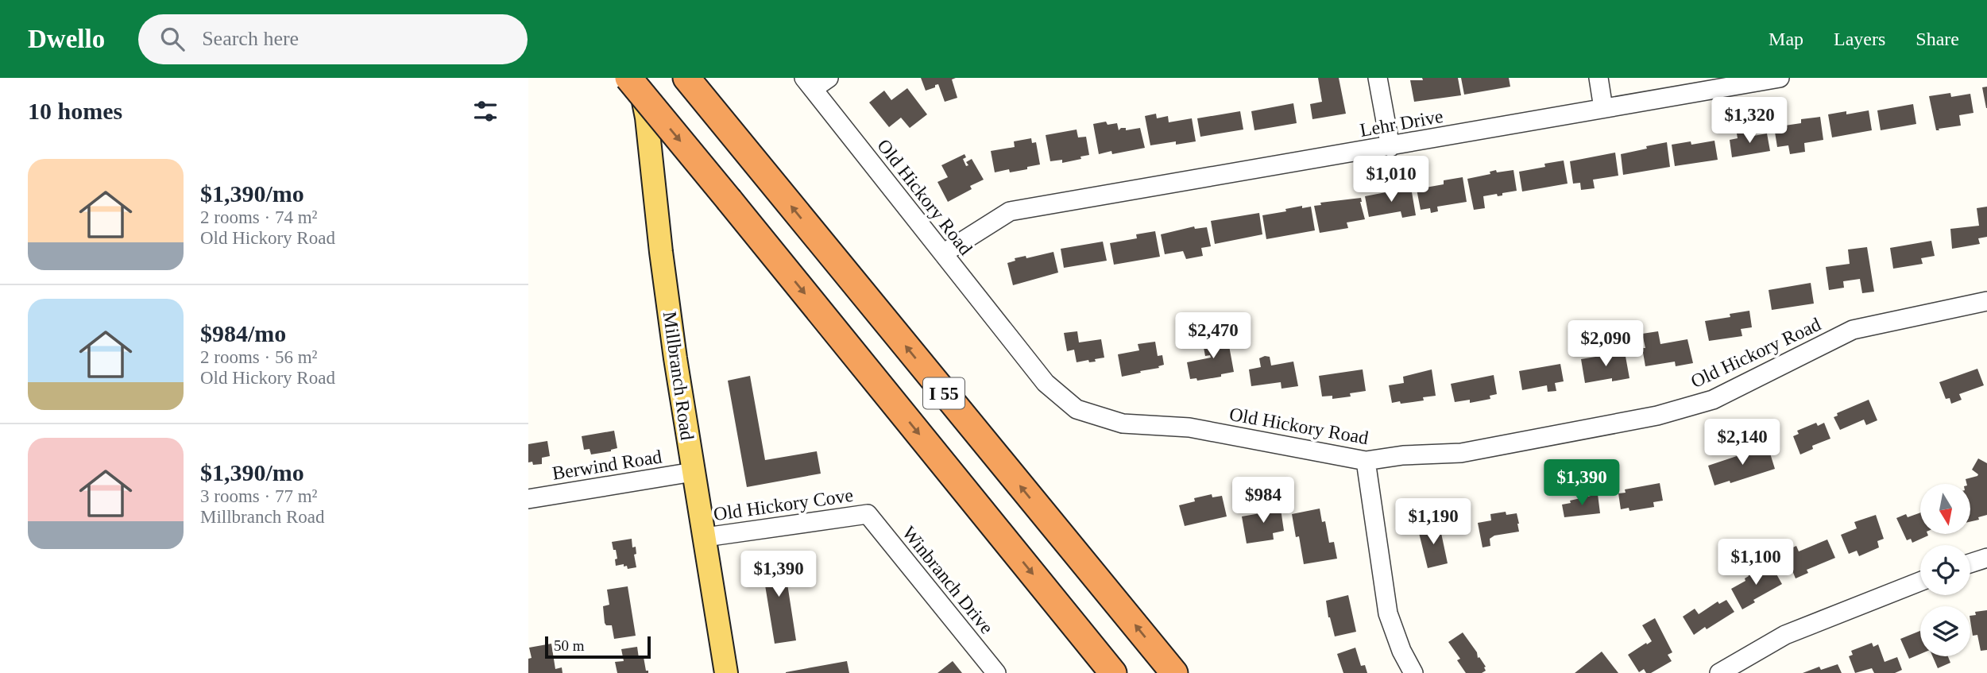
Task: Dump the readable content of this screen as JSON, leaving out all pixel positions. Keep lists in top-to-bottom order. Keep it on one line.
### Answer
{"streets":{"highway":["I 55"],"main road":["Millbranch Road"],"street":["Lehr Drive","Old Hickory Road","Berwind Road","Old Hickory Cove","Winbranch Drive"]},"crossings":[["Lehr Drive","Old Hickory Road"],["Millbranch Road","Berwind Road"],["Millbranch Road","Old Hickory Cove"],["Old Hickory Cove","Winbranch Drive"]],"scale_bar":"50 m","north":"bottom","page":{"header":"Dwello","search":"Search here","nav":["Map","Layers","Share"],"heading":"10 homes","price":["$1,320","$1,010","$2,470","$2,090","$2,140","$1,390","$984","$1,190","$1,100","$1,390"],"list":[{"name":"$1,390/mo","note":"2 rooms · 74 m² · Old Hickory Road"},{"name":"$984/mo","note":"2 rooms · 56 m² · Old Hickory Road"},{"name":"$1,390/mo","note":"3 rooms · 77 m² · Millbranch Road"}],"scale":"50 m"}}
